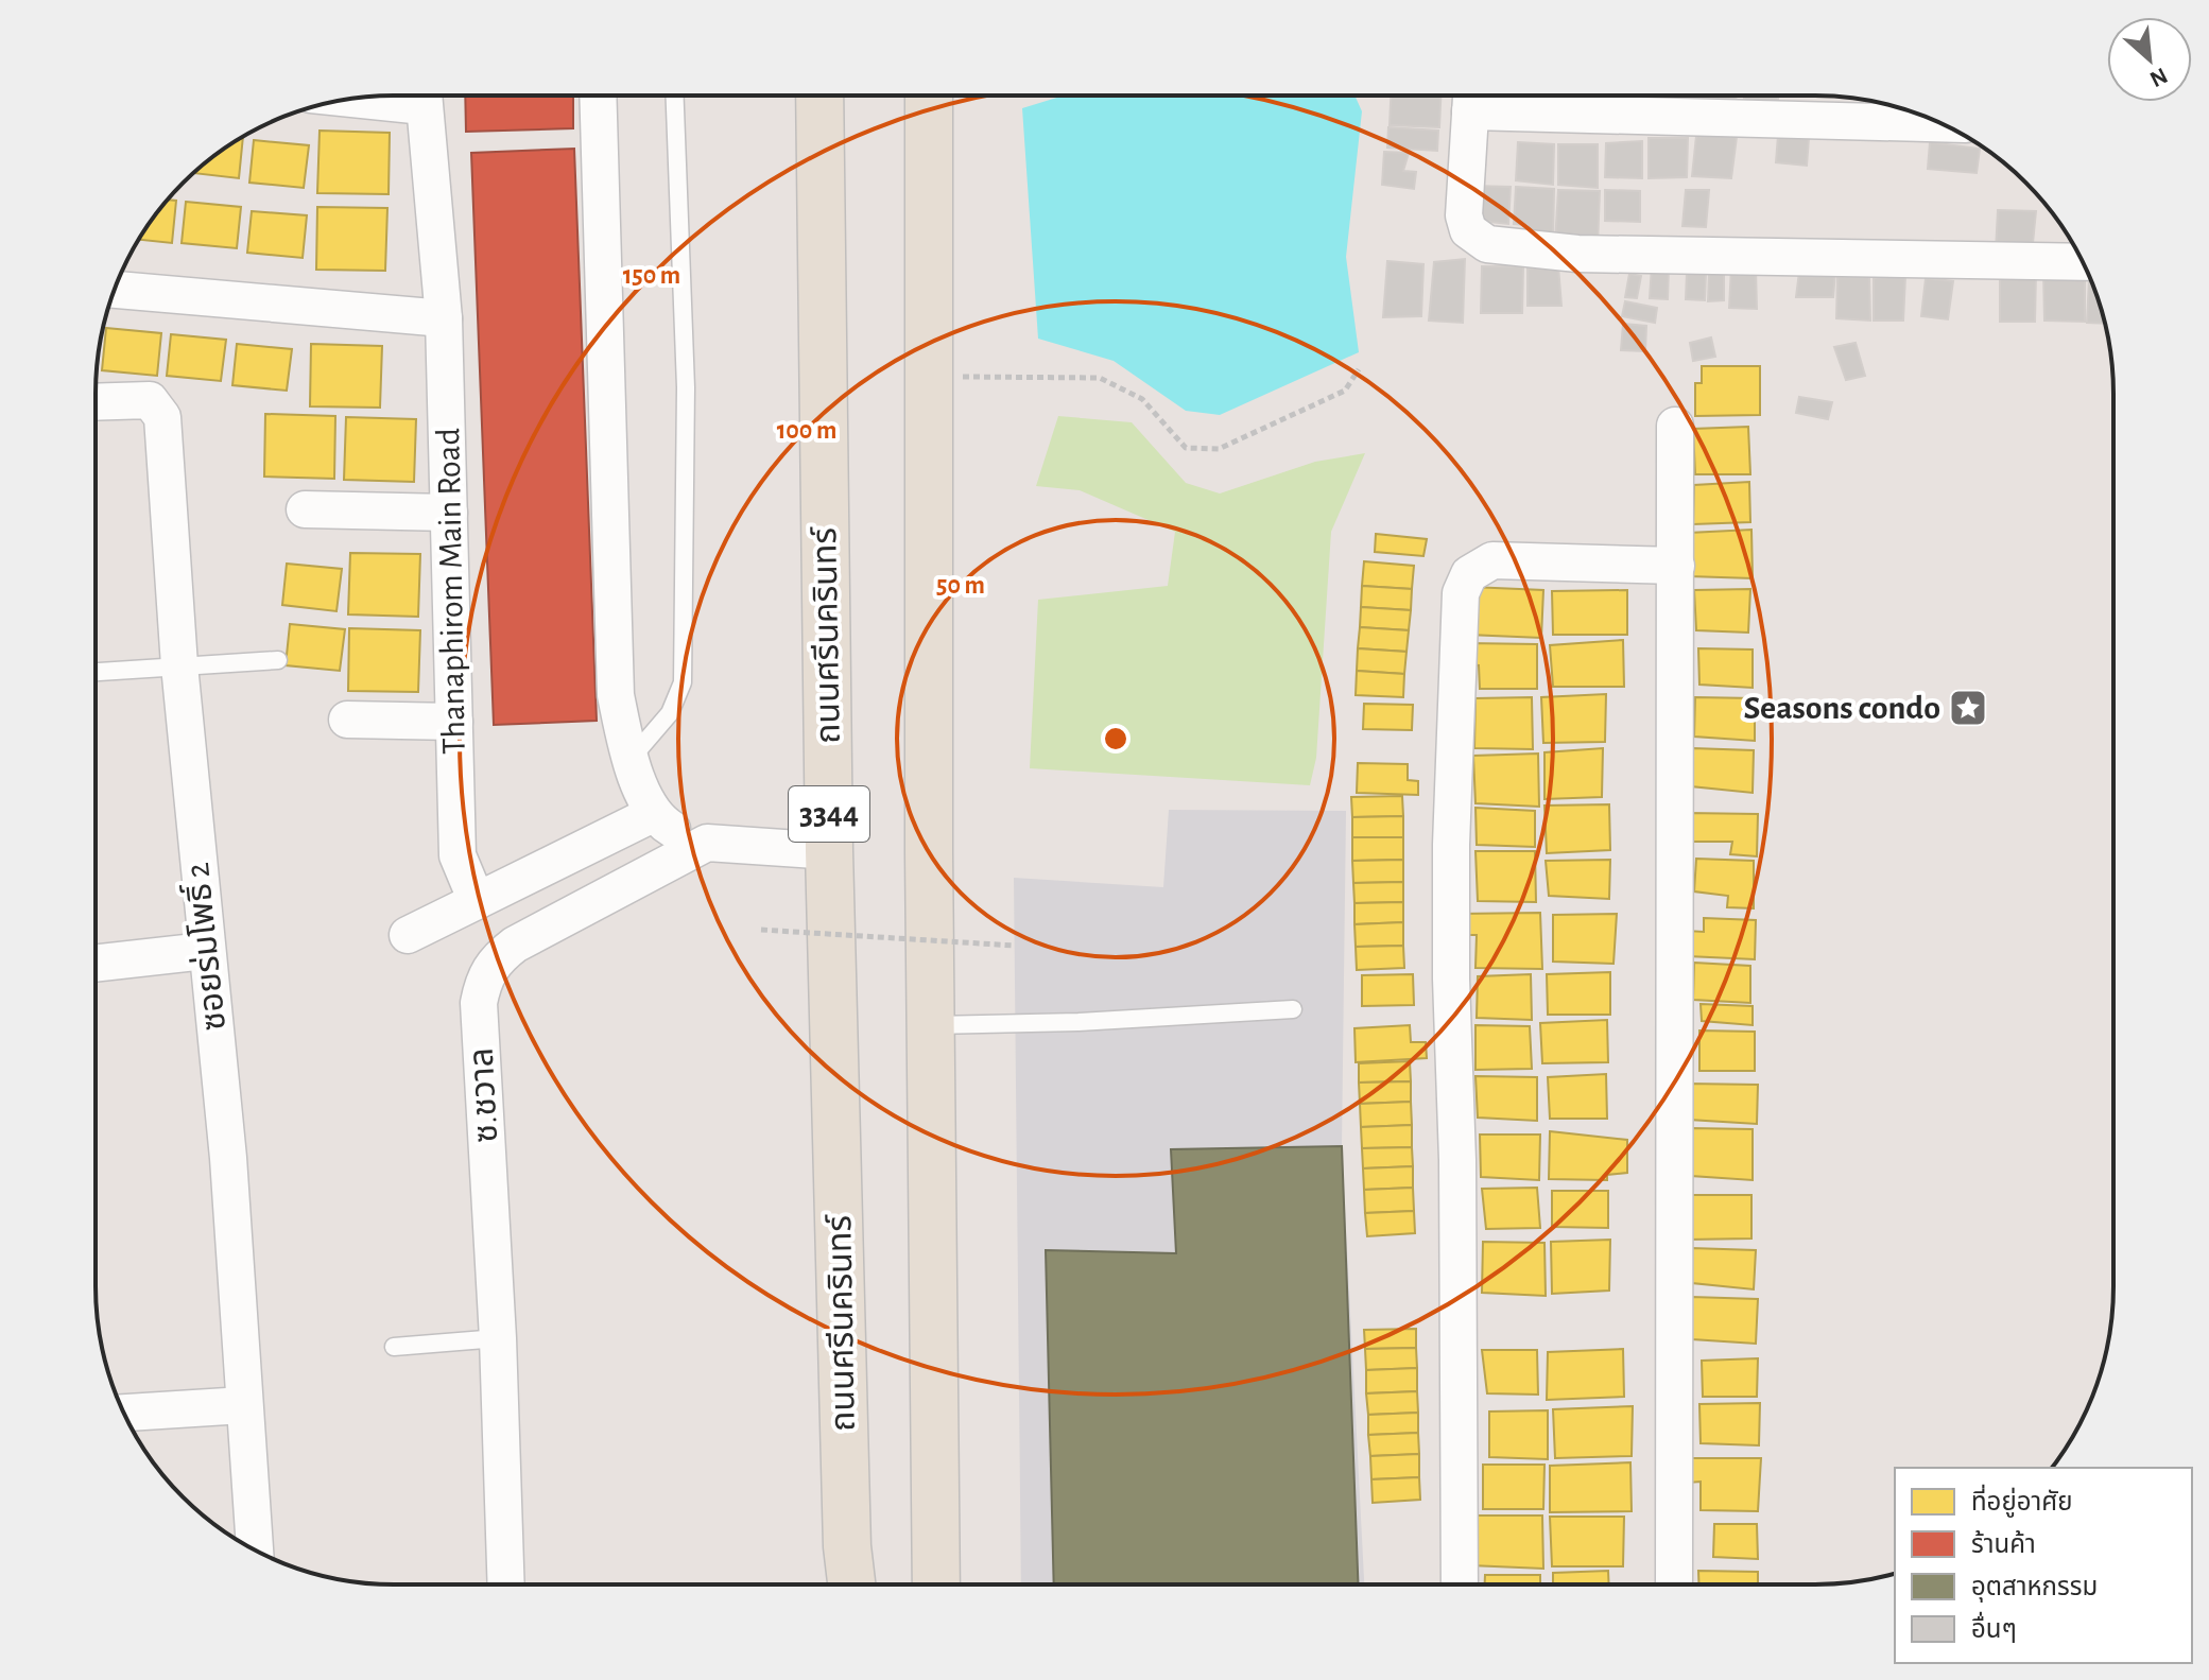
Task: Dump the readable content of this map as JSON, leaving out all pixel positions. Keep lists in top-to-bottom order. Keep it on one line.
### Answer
{"streets":{"main road":["ถนนศรีนครินทร์","3344"],"street":["Thanaphirom Main Road","ซอยร่มโพธิ์ 2","ซ.ชวาล"]},"places":{"place":["Seasons condo"]},"legend":["ที่อยู่อาศัย","ร้านค้า","อุตสาหกรรม","อื่นๆ"],"north":"bottom right","rings":["150 m","100 m","50 m"]}
